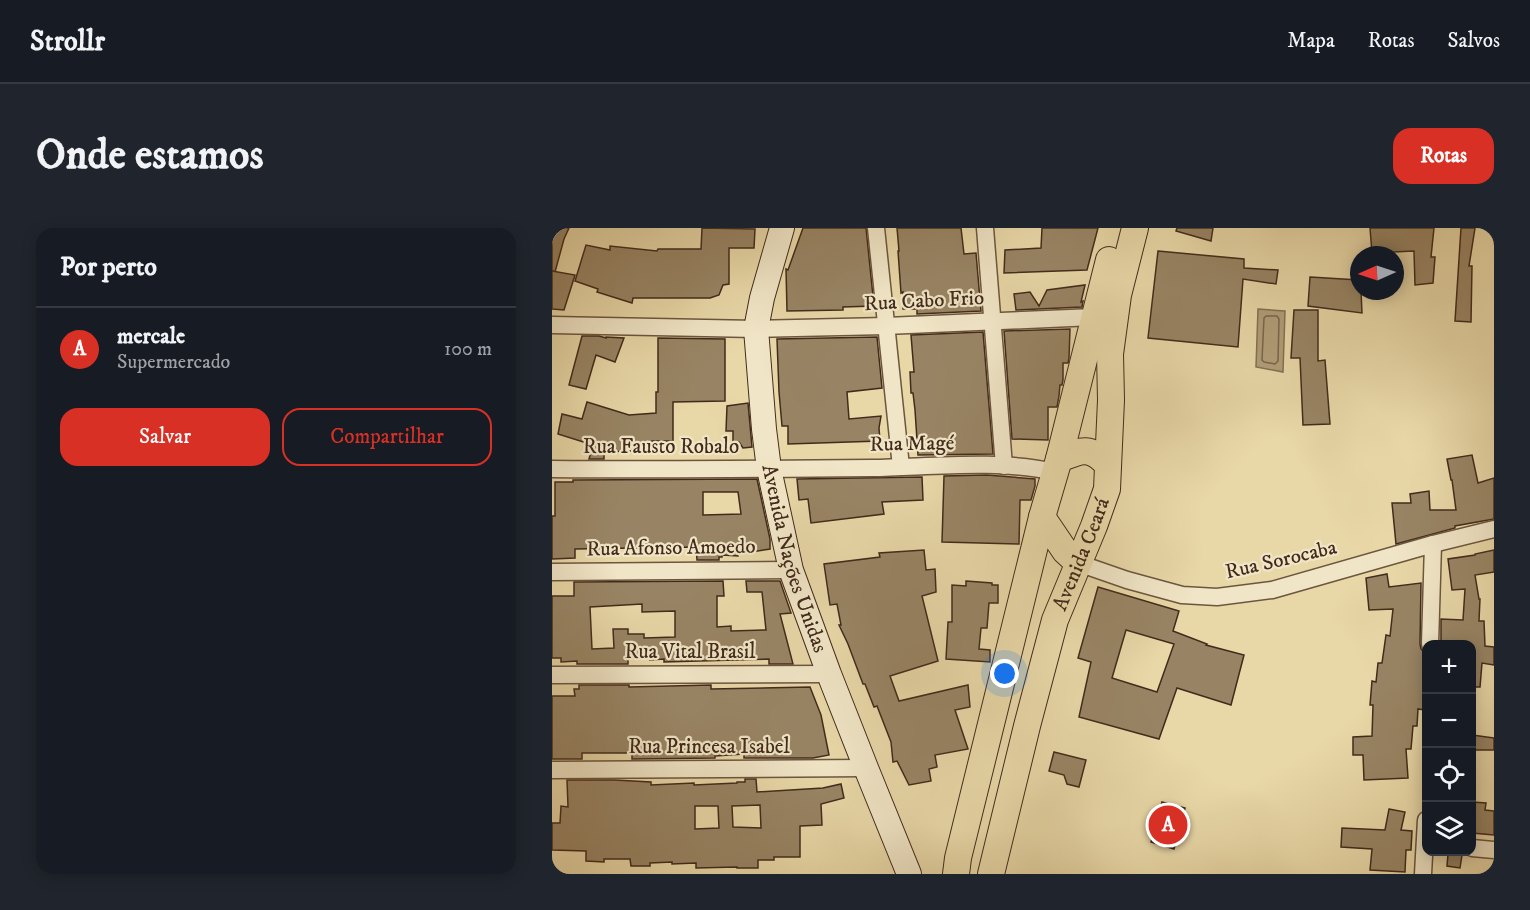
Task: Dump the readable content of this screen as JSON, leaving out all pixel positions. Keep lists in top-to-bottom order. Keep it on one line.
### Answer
{"streets":{"main road":["Avenida Ceará"],"street":["Rua Cabo Frio","Rua Magé","Rua Fausto Robalo","Rua Afonso Amoedo","Avenida Nações Unidas","Rua Sorocaba","Rua Vital Brasil","Rua Princesa Isabel"]},"crossings":[["Rua Cabo Frio","Avenida Ceará"],["Rua Cabo Frio","Avenida Nações Unidas"],["Rua Magé","Rua Fausto Robalo"],["Rua Magé","Avenida Ceará"],["Rua Magé","Avenida Nações Unidas"],["Rua Fausto Robalo","Avenida Nações Unidas"],["Rua Afonso Amoedo","Avenida Nações Unidas"],["Avenida Ceará","Rua Sorocaba"],["Avenida Nações Unidas","Rua Vital Brasil"],["Avenida Nações Unidas","Rua Princesa Isabel"]],"north":"left","page":{"header":"Strollr","nav":["Mapa","Rotas","Salvos"],"buttons":["Rotas",["Salvar","Compartilhar"]],"title":"Onde estamos","heading":"Por perto","list":[{"mark":"A","name":"mercale","note":"Supermercado","value":"100 m"}],"map_buttons":["+","−"],"pins":"A"}}
